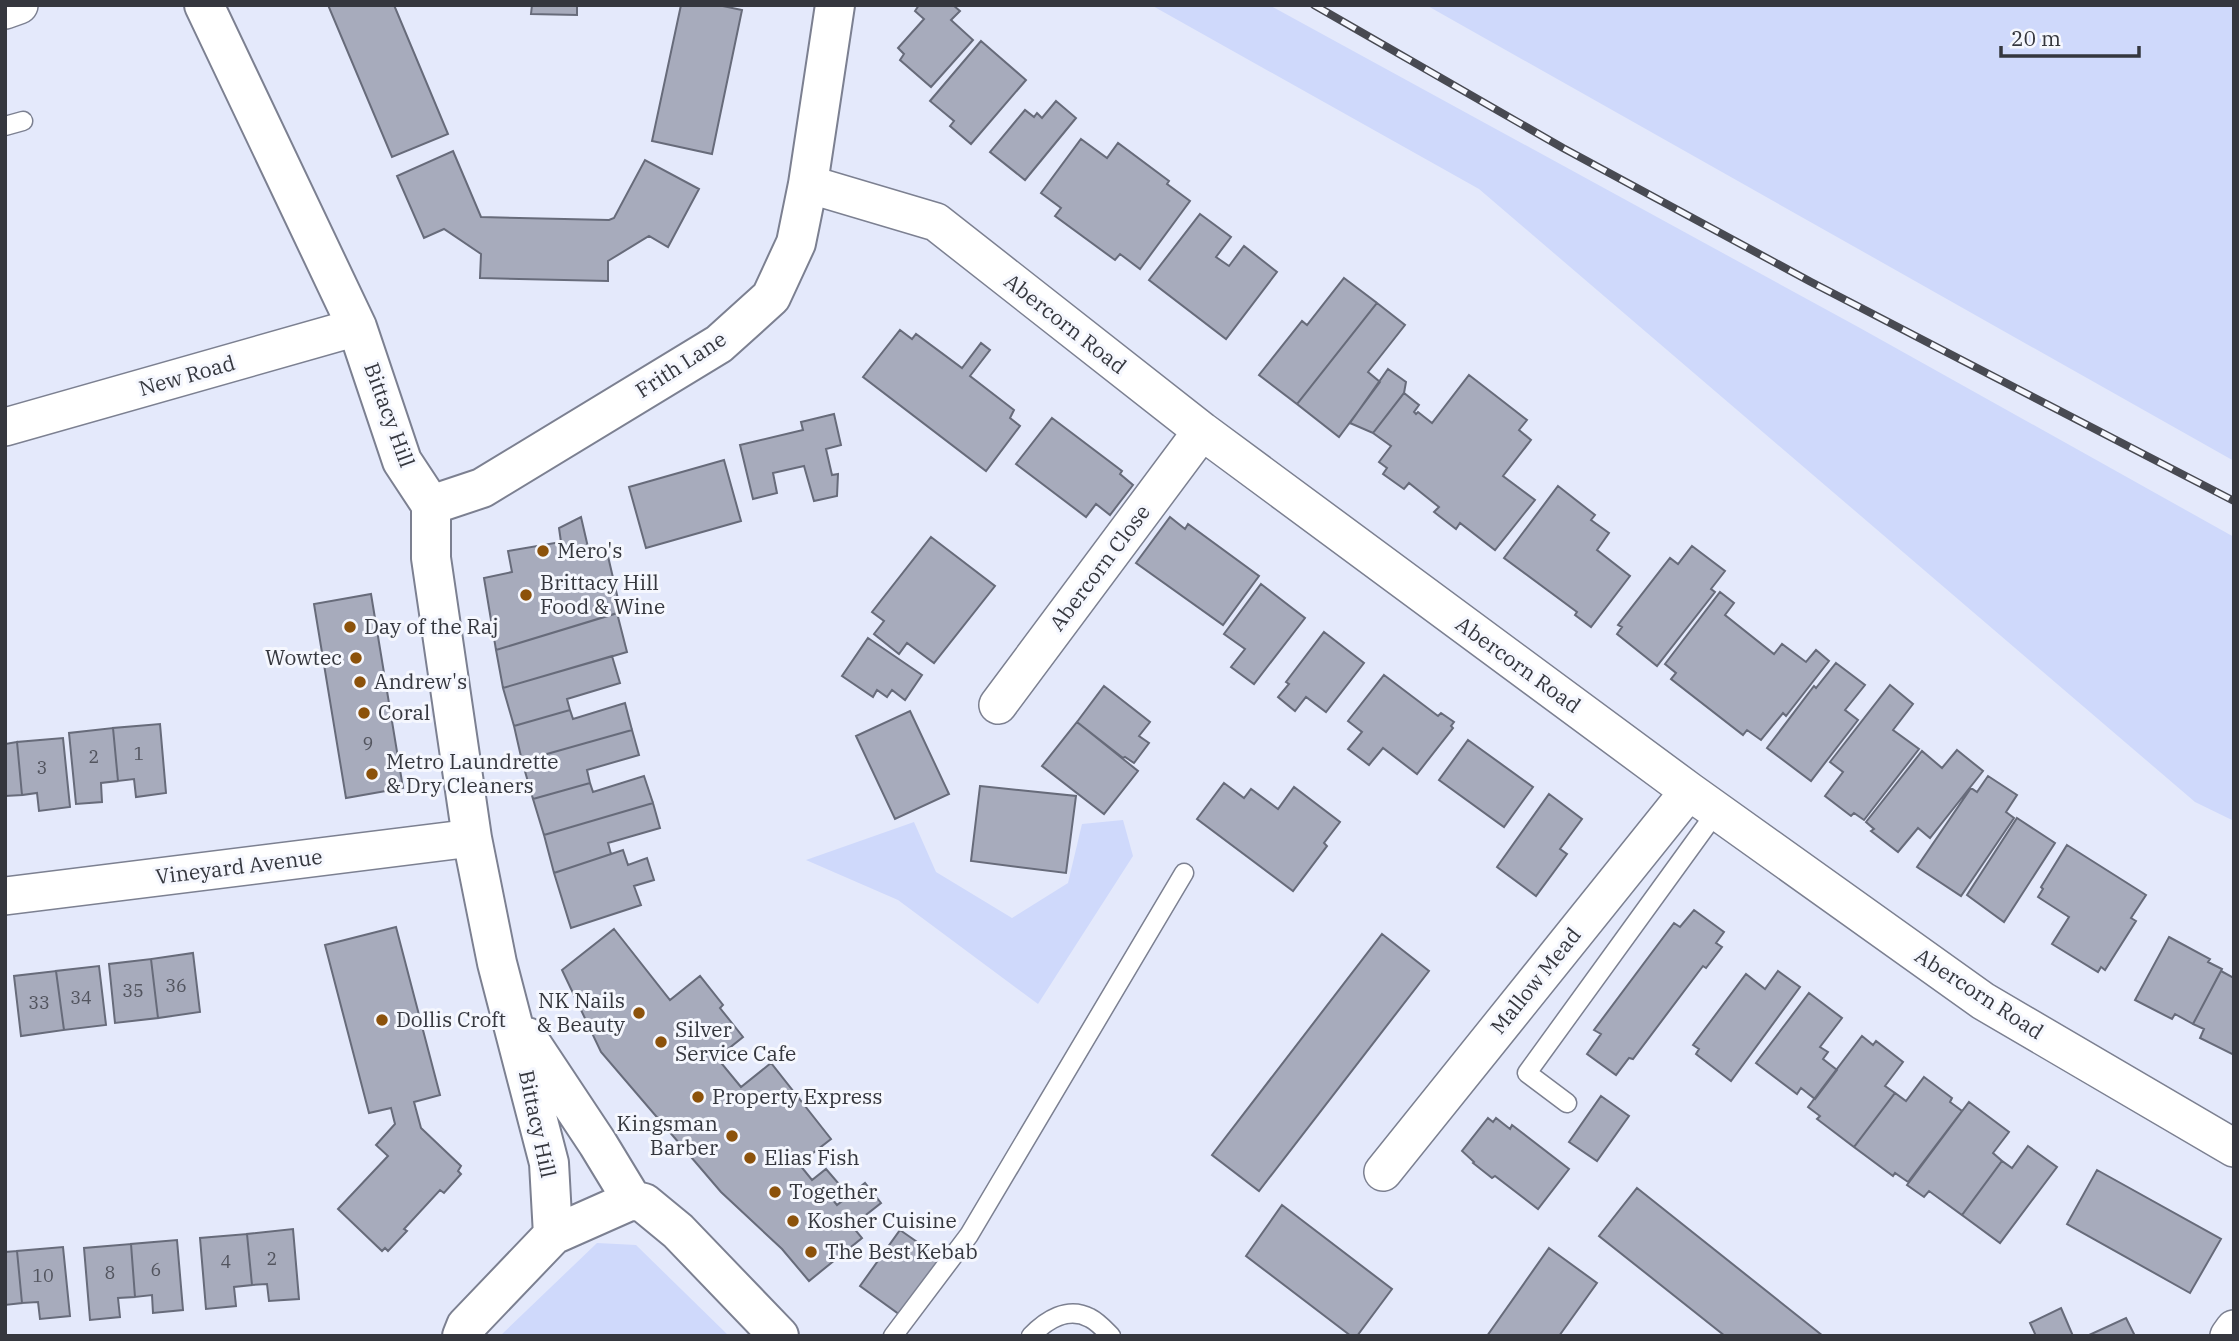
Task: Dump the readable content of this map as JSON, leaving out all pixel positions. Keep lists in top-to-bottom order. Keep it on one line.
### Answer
{"streets":{"main road":["Frith Lane","Bittacy Hill"],"street":["Abercorn Road","New Road","Abercorn Close","Vineyard Avenue","Mallow Mead"]},"crossings":[["Abercorn Road","Frith Lane"],["Abercorn Road","Abercorn Close"],["Abercorn Road","Mallow Mead"],["Frith Lane","Bittacy Hill"],["New Road","Bittacy Hill"],["Bittacy Hill","Vineyard Avenue"]],"places":["Mero's","Brittacy Hill Food & Wine","Day of the Raj","Wowtec","Andrew's","Coral","Metro Laundrette & Dry Cleaners","NK Nails & Beauty","Dollis Croft","Silver Service Cafe","Property Express","Kingsman Barber","Elias Fish","Together","Kosher Cuisine","The Best Kebab"],"house_numbers":["9","1","2","3","36","35","34","33","2","4","6","8","10"],"scale_bar":"20 m"}
